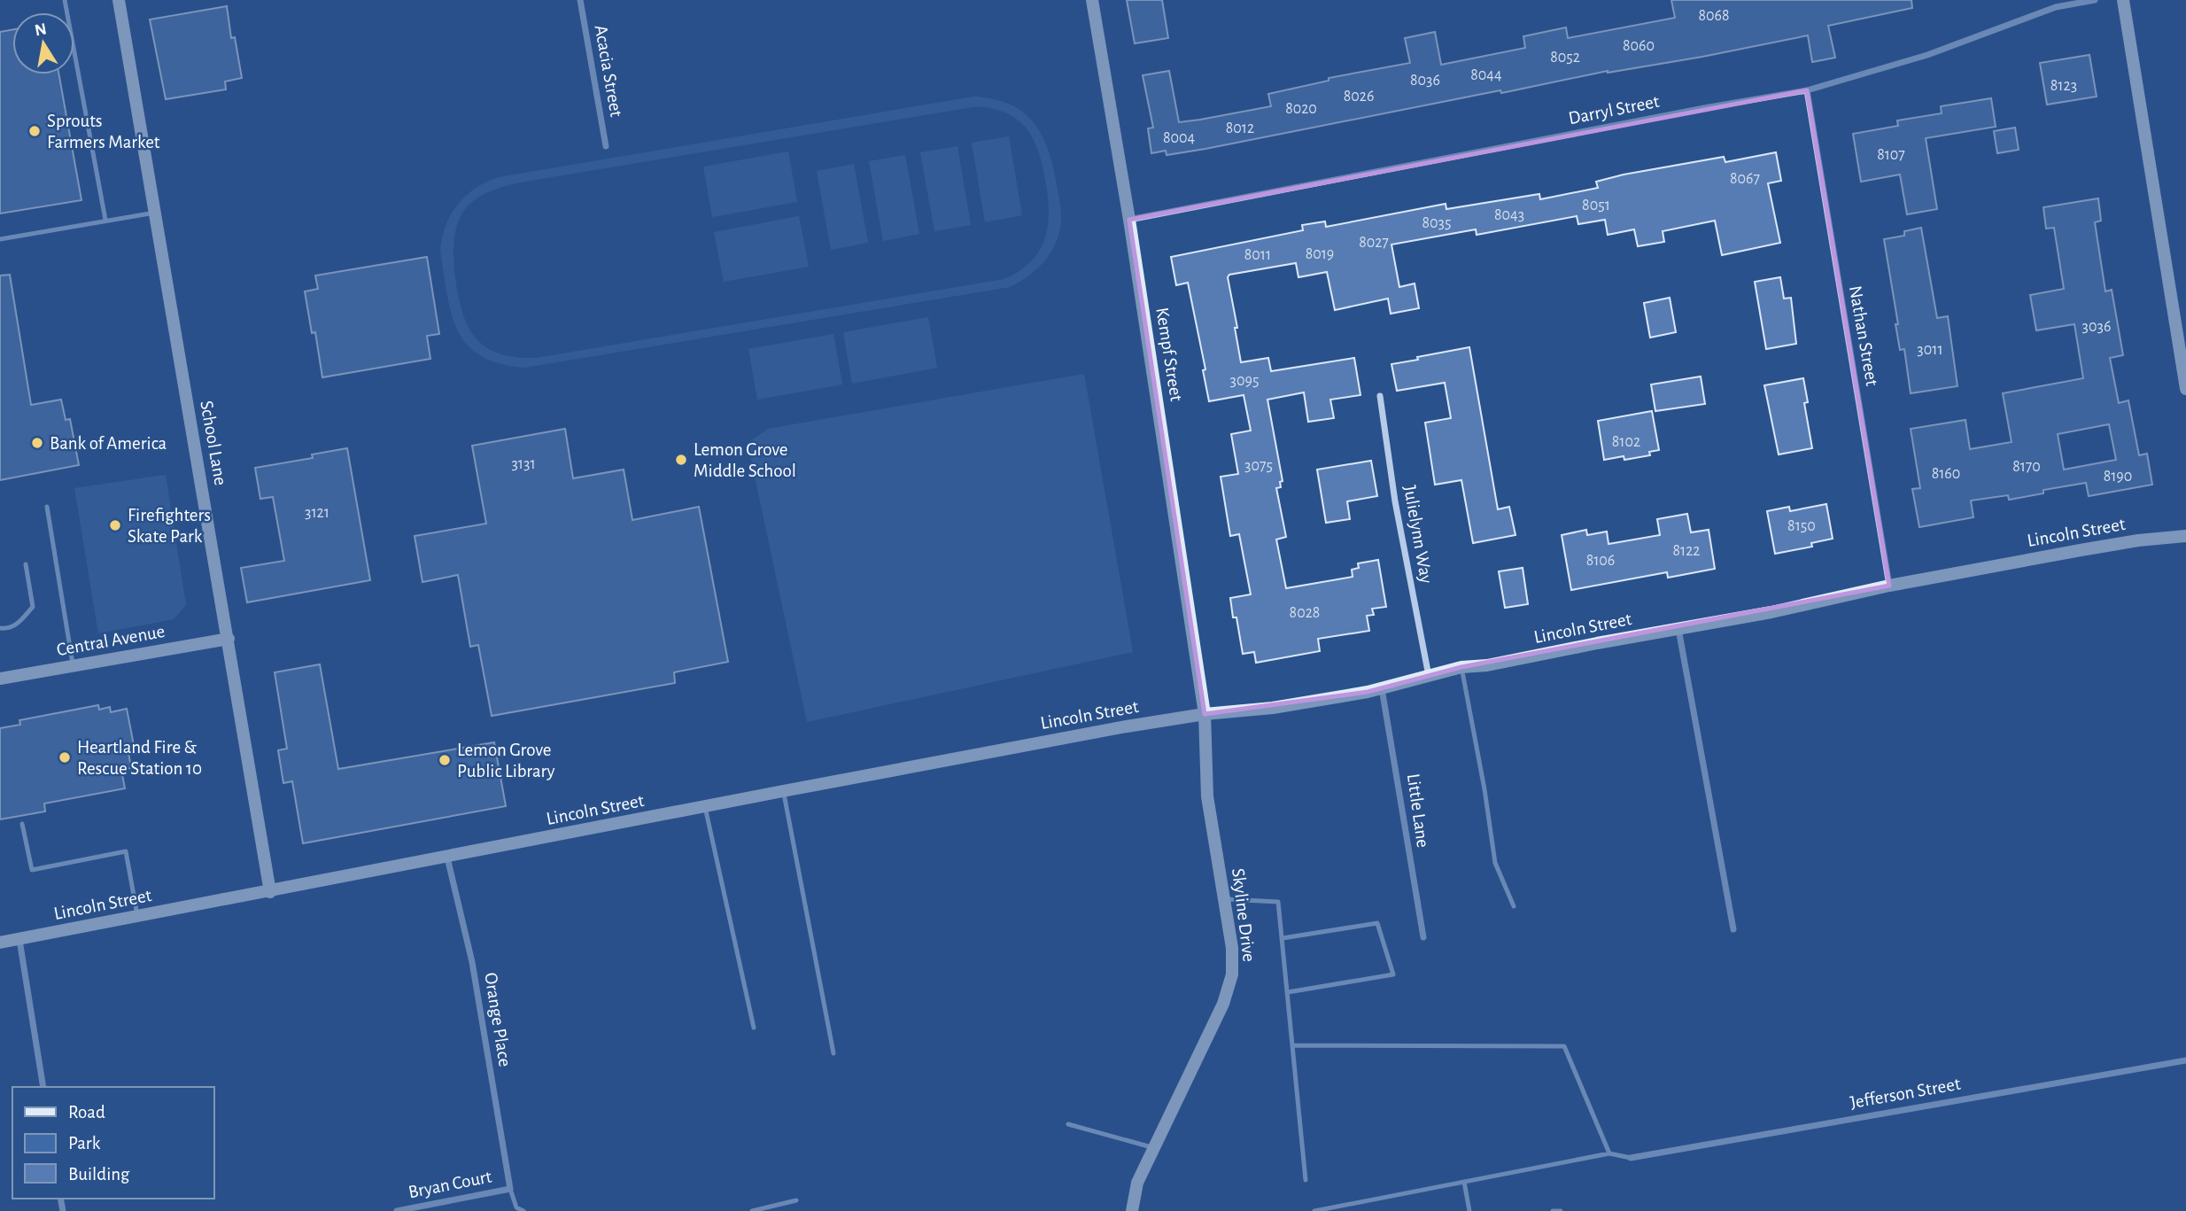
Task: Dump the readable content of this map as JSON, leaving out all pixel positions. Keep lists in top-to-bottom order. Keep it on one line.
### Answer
{"streets":{"street":["Acacia Street","Darryl Street","Nathan Street","Kempf Street","School Lane","Lincoln Street","Julielynn Way","Central Avenue","Little Lane","Skyline Drive","Orange Place","Jefferson Street","Bryan Court"]},"crossings":[["Darryl Street","Nathan Street"],["Darryl Street","Kempf Street"],["Nathan Street","Lincoln Street"],["Kempf Street","Lincoln Street"],["Kempf Street","Skyline Drive"],["School Lane","Lincoln Street"],["School Lane","Central Avenue"],["Lincoln Street","Julielynn Way"],["Lincoln Street","Little Lane"],["Lincoln Street","Skyline Drive"],["Lincoln Street","Orange Place"],["Orange Place","Bryan Court"]],"places":["Sprouts Farmers Market","Bank of America","Lemon Grove Middle School","Firefighters Skate Park","Heartland Fire & Rescue Station 10","Lemon Grove Public Library"],"house_numbers":["8068","8060","8052","8044","8036","8123","8026","8020","8012","8004","8107","8067","8051","8043","8035","8027","8019","8011","3036","3011","3095","8102","3131","3075","8170","8160","8190","3121","8150","8122","8106","8028"],"legend":["Road","Park","Building"],"north":"top"}
